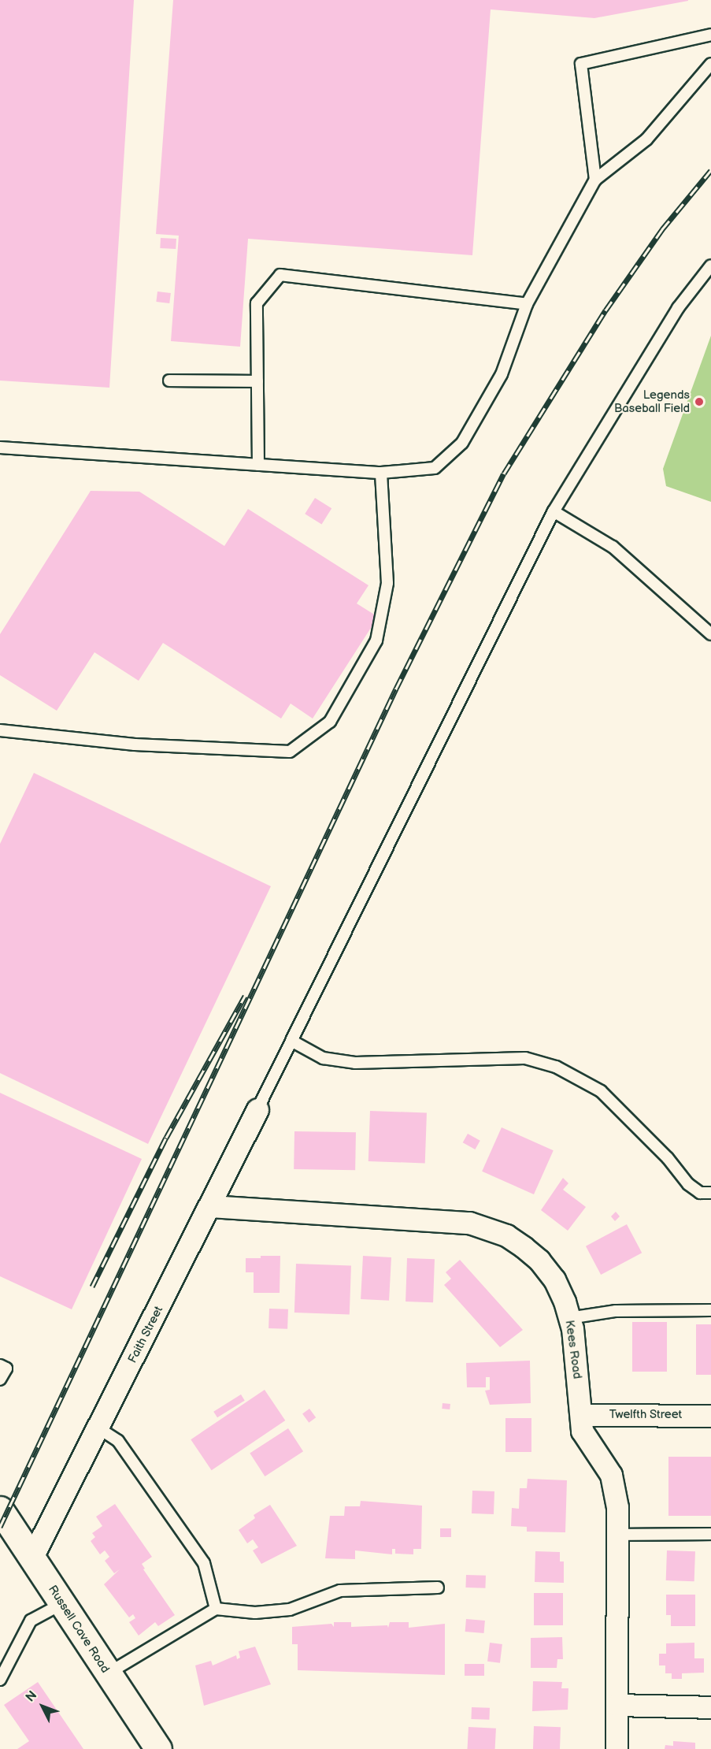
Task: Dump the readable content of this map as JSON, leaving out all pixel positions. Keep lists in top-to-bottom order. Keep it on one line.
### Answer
{"streets":{"street":["Faith Street","Kees Road","Twelfth Street","Russell Cave Road"]},"crossings":[["Faith Street","Kees Road"],["Faith Street","Russell Cave Road"],["Kees Road","Twelfth Street"]],"places":["Legends Baseball Field"],"north":"top left"}
